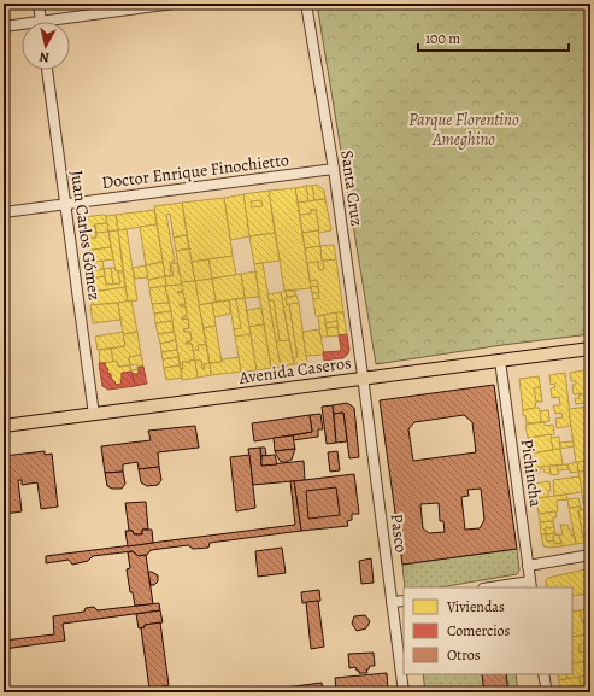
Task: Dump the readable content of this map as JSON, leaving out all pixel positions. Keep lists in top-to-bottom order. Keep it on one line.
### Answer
{"streets":{"main road":["Avenida Caseros"],"street":["Doctor Enrique Finochietto","Santa Cruz","Juan Carlos Gómez","Pichincha","Pasco"]},"crossings":[["Doctor Enrique Finochietto","Santa Cruz"],["Doctor Enrique Finochietto","Juan Carlos Gómez"],["Santa Cruz","Avenida Caseros"],["Santa Cruz","Pasco"],["Juan Carlos Gómez","Avenida Caseros"],["Avenida Caseros","Pichincha"],["Avenida Caseros","Pasco"]],"parks":["Parque Florentino Ameghino"],"legend":["Viviendas","Comercios","Otros"],"scale_bar":"100 m","north":"bottom"}
